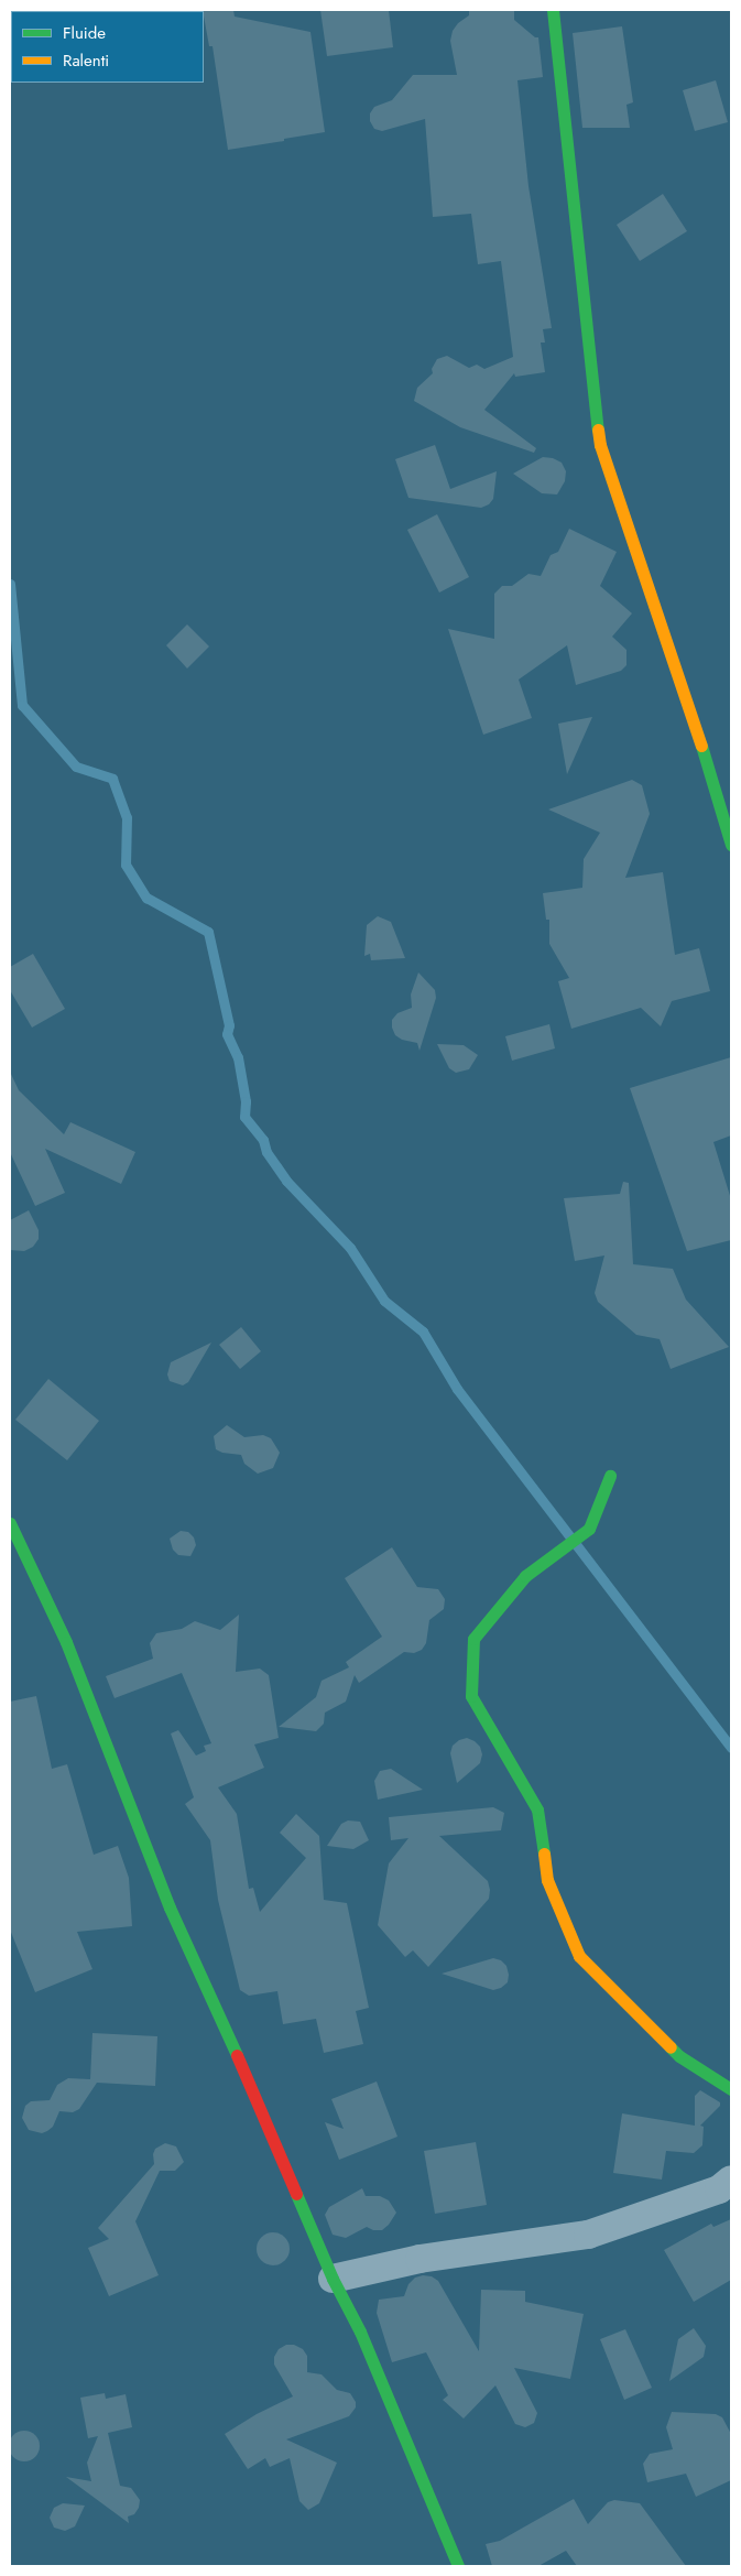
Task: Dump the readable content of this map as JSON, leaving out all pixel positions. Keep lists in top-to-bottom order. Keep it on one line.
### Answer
{"legend":["Fluide","Ralenti"]}
